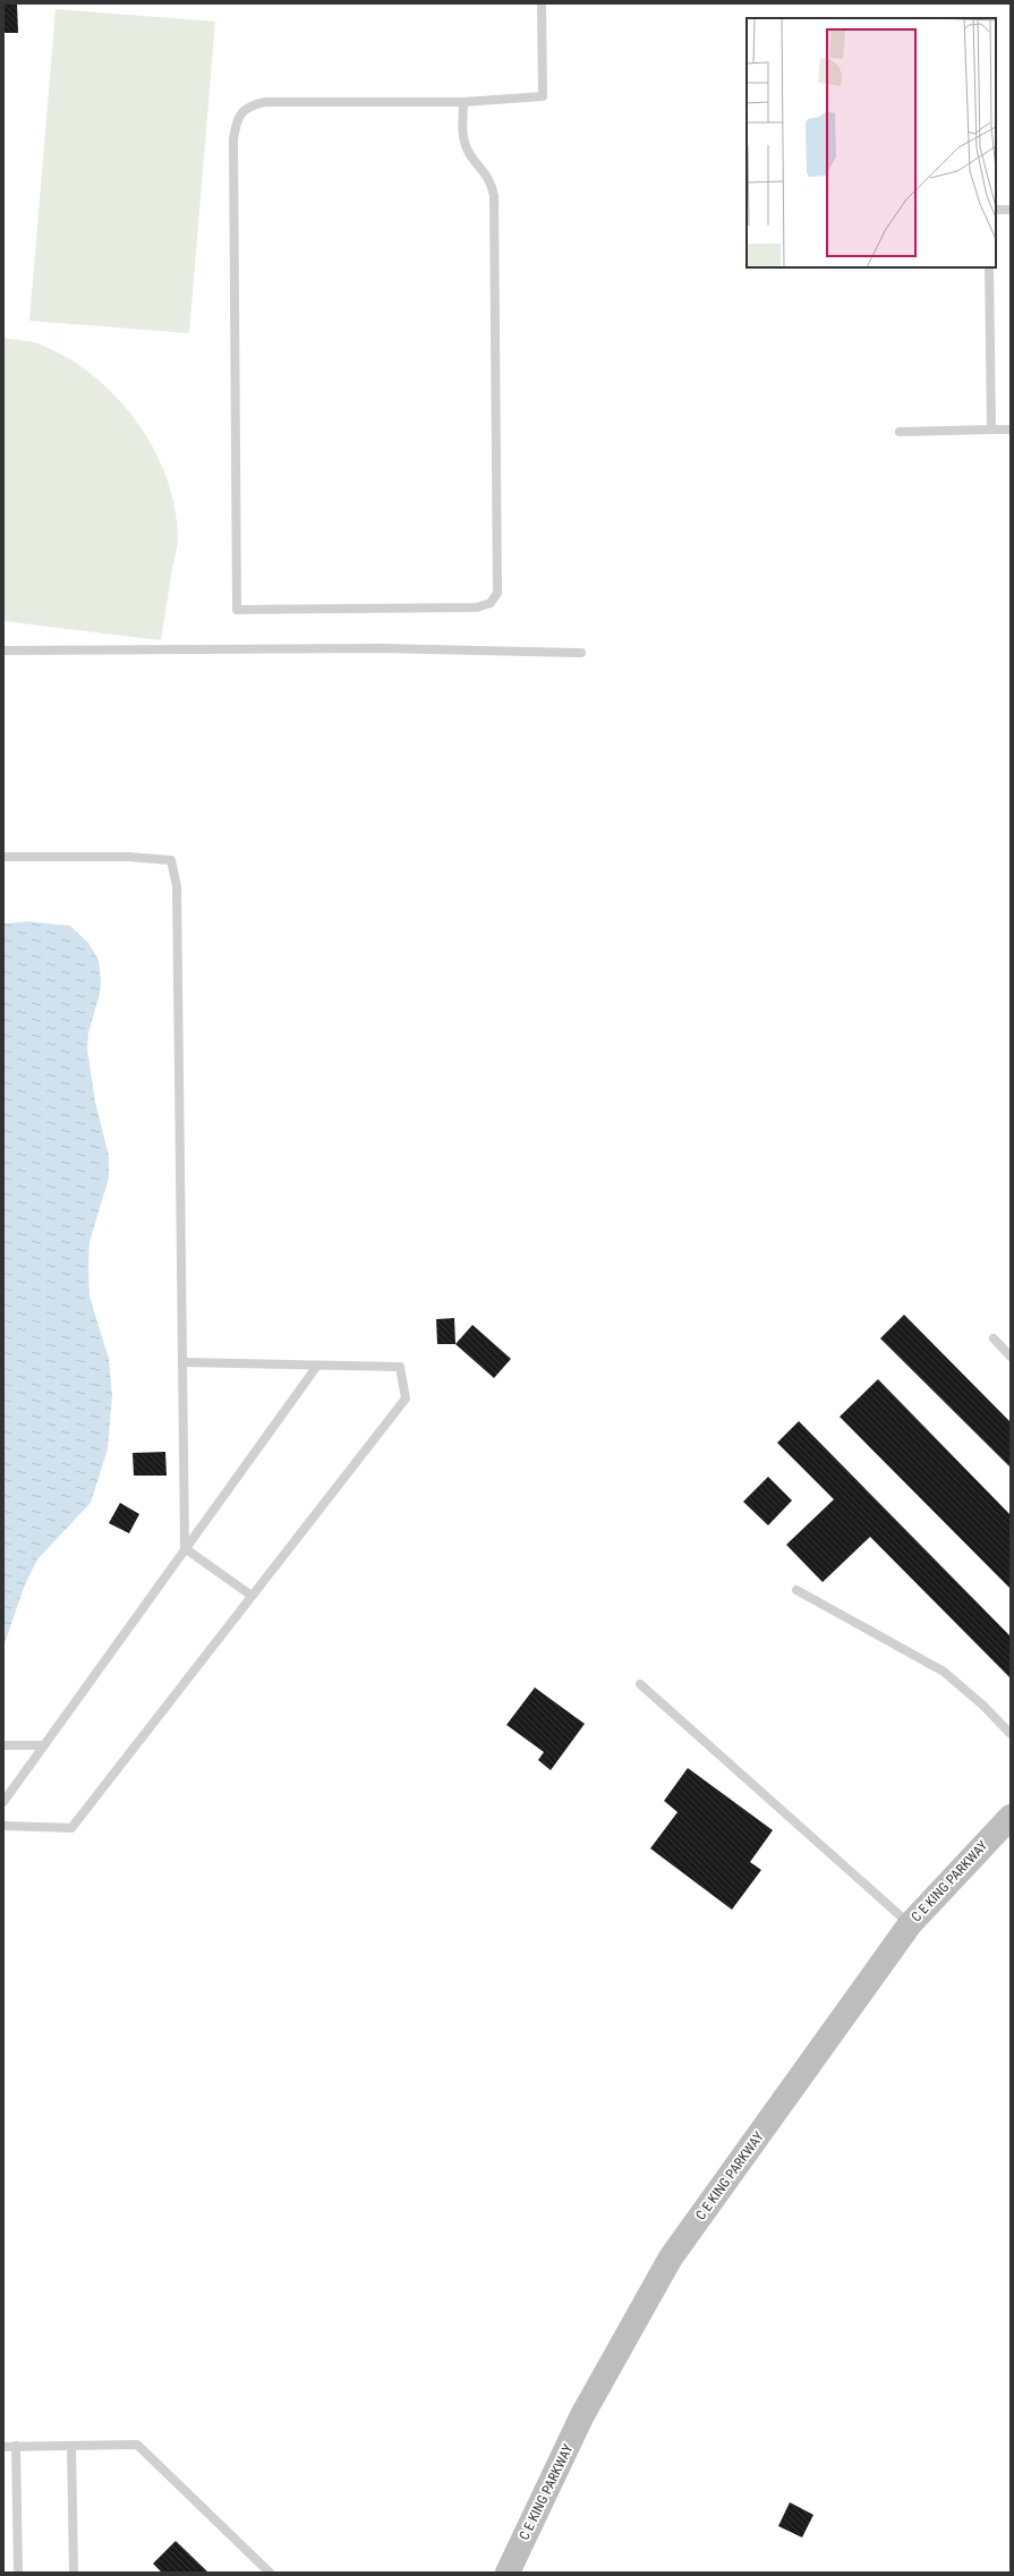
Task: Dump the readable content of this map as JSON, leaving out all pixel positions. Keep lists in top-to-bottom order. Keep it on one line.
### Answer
{"streets":{"main road":["C E KING PARKWAY"]}}
